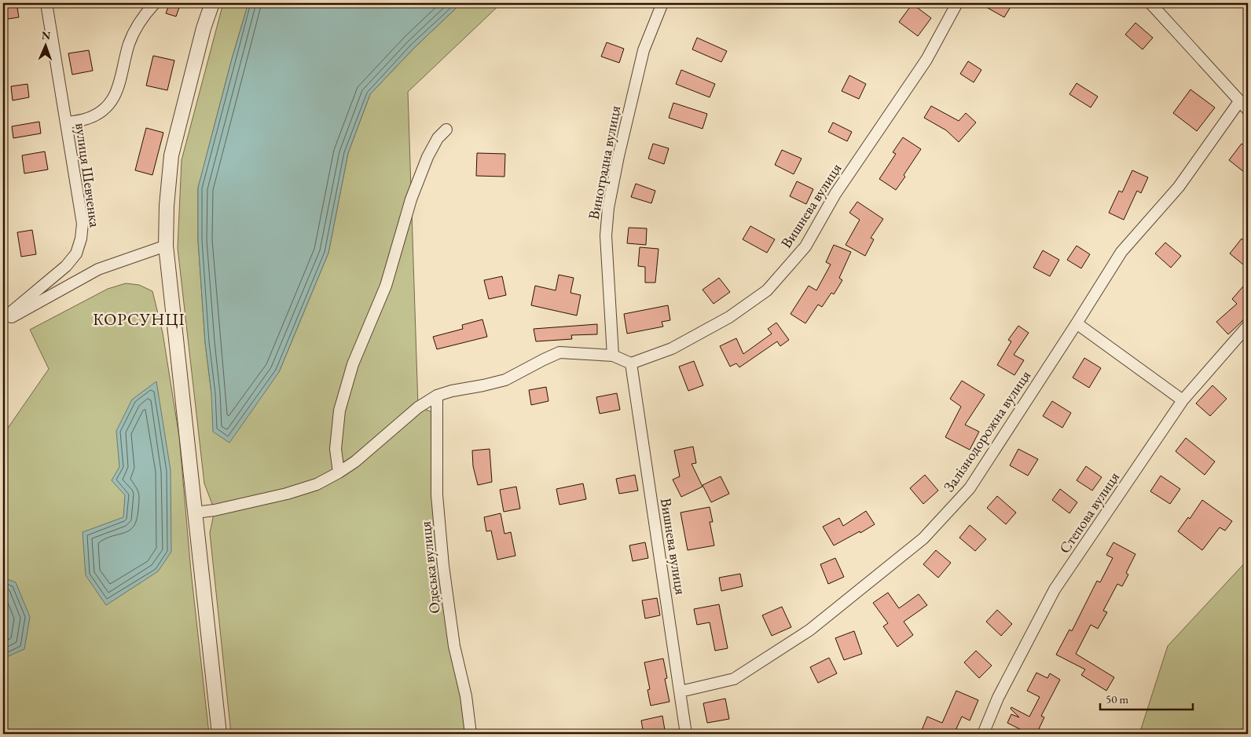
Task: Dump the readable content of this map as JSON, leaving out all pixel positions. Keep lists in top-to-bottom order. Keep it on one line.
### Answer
{"streets":{"street":["Виноградна вулиця","вулиця Шевченка","Вишнева вулиця","Залізнодорожна вулиця","Степова вулиця","Одеська вулиця"]},"crossings":[["Вишнева вулиця","Залізнодорожна вулиця"]],"districts":["КОРСУНЦІ"],"scale_bar":"50 m","north":"top"}
